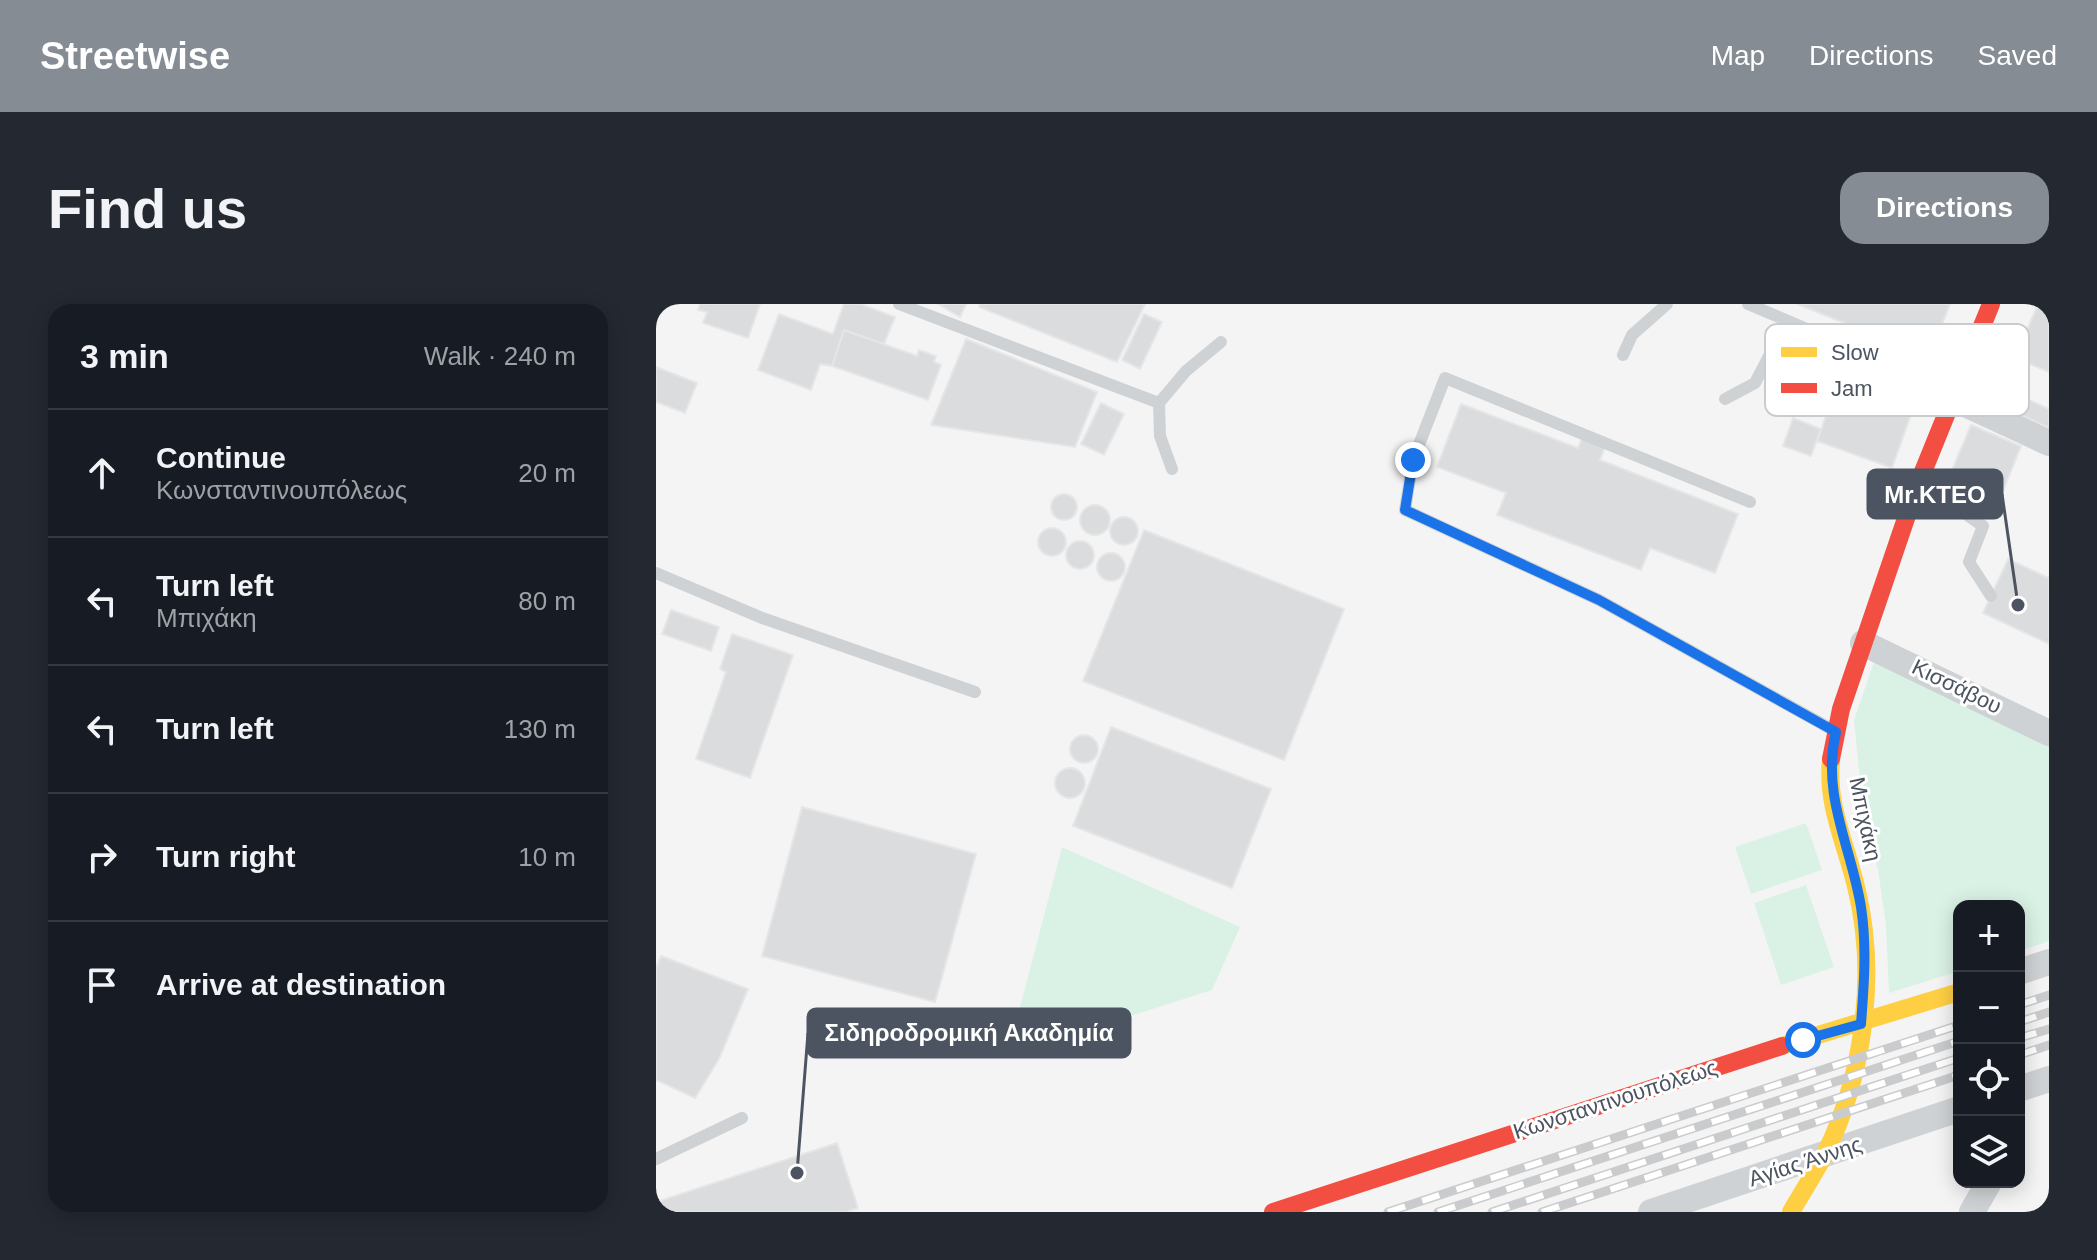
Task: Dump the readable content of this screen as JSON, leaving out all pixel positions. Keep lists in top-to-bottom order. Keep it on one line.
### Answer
{"streets":{"street":["Κισσάβου","Μπιχάκη","Κωνσταντινουπόλεως","Αγίας Άννης"]},"crossings":[["Κισσάβου","Μπιχάκη"],["Μπιχάκη","Κωνσταντινουπόλεως"],["Μπιχάκη","Αγίας Άννης"]],"places":["Mr.KTEO","Σιδηροδρομική Ακαδημία"],"legend":["Slow","Jam"],"page":{"header":"Streetwise","nav":["Map","Directions","Saved"],"buttons":"Directions","title":"Find us","heading":["3 min","Walk · 240 m"],"list":[["Continue","Κωνσταντινουπόλεως","20 m"],["Turn left","Μπιχάκη","80 m"],["Turn left","130 m"],["Turn right","10 m"],"Arrive at destination"],"map_buttons":["+","−"]}}
